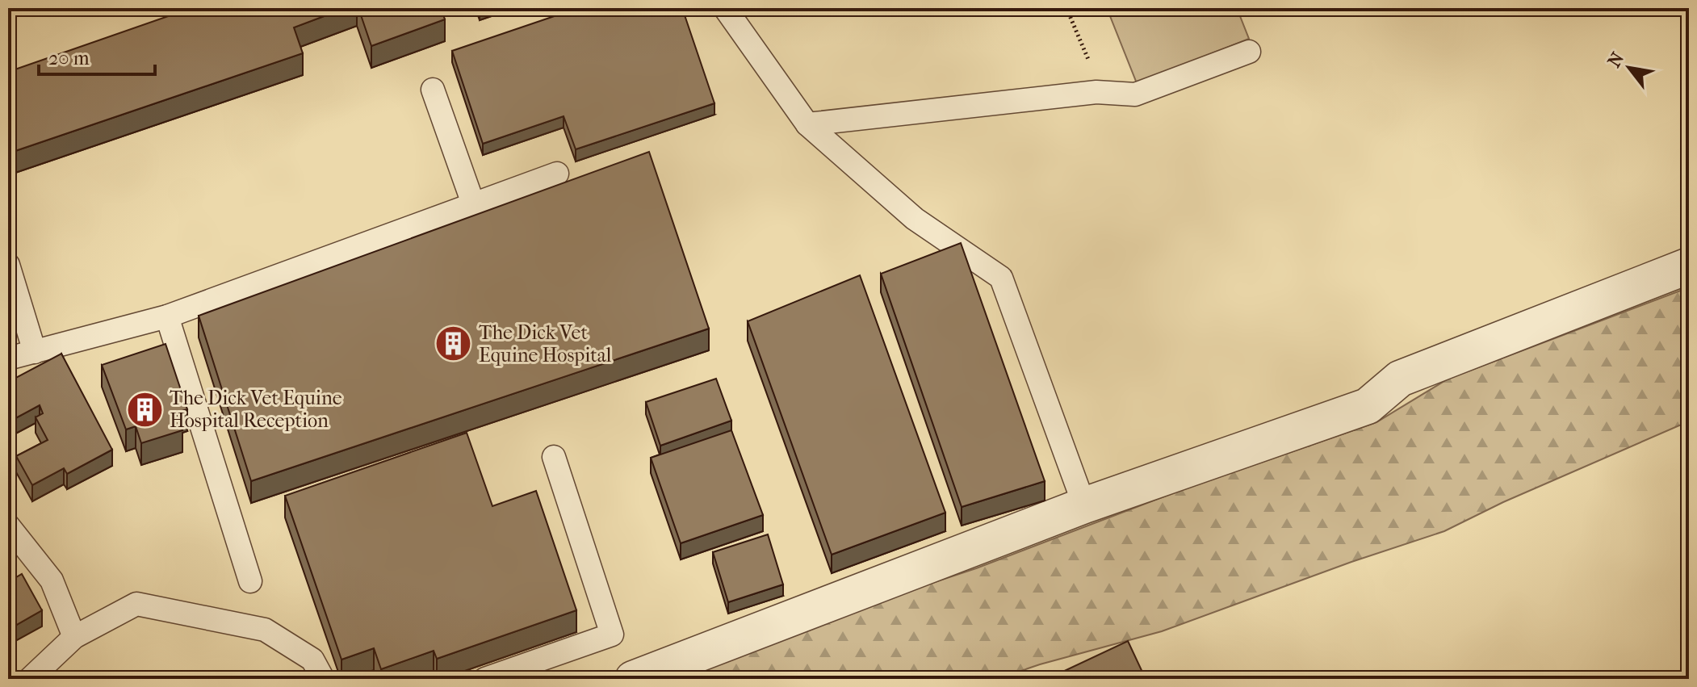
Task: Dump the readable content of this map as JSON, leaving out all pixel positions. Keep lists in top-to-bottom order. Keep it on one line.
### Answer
{"places":{"building":["The Dick Vet Equine Hospital","The Dick Vet Equine Hospital Reception"]},"scale_bar":"20 m","north":"top left"}
